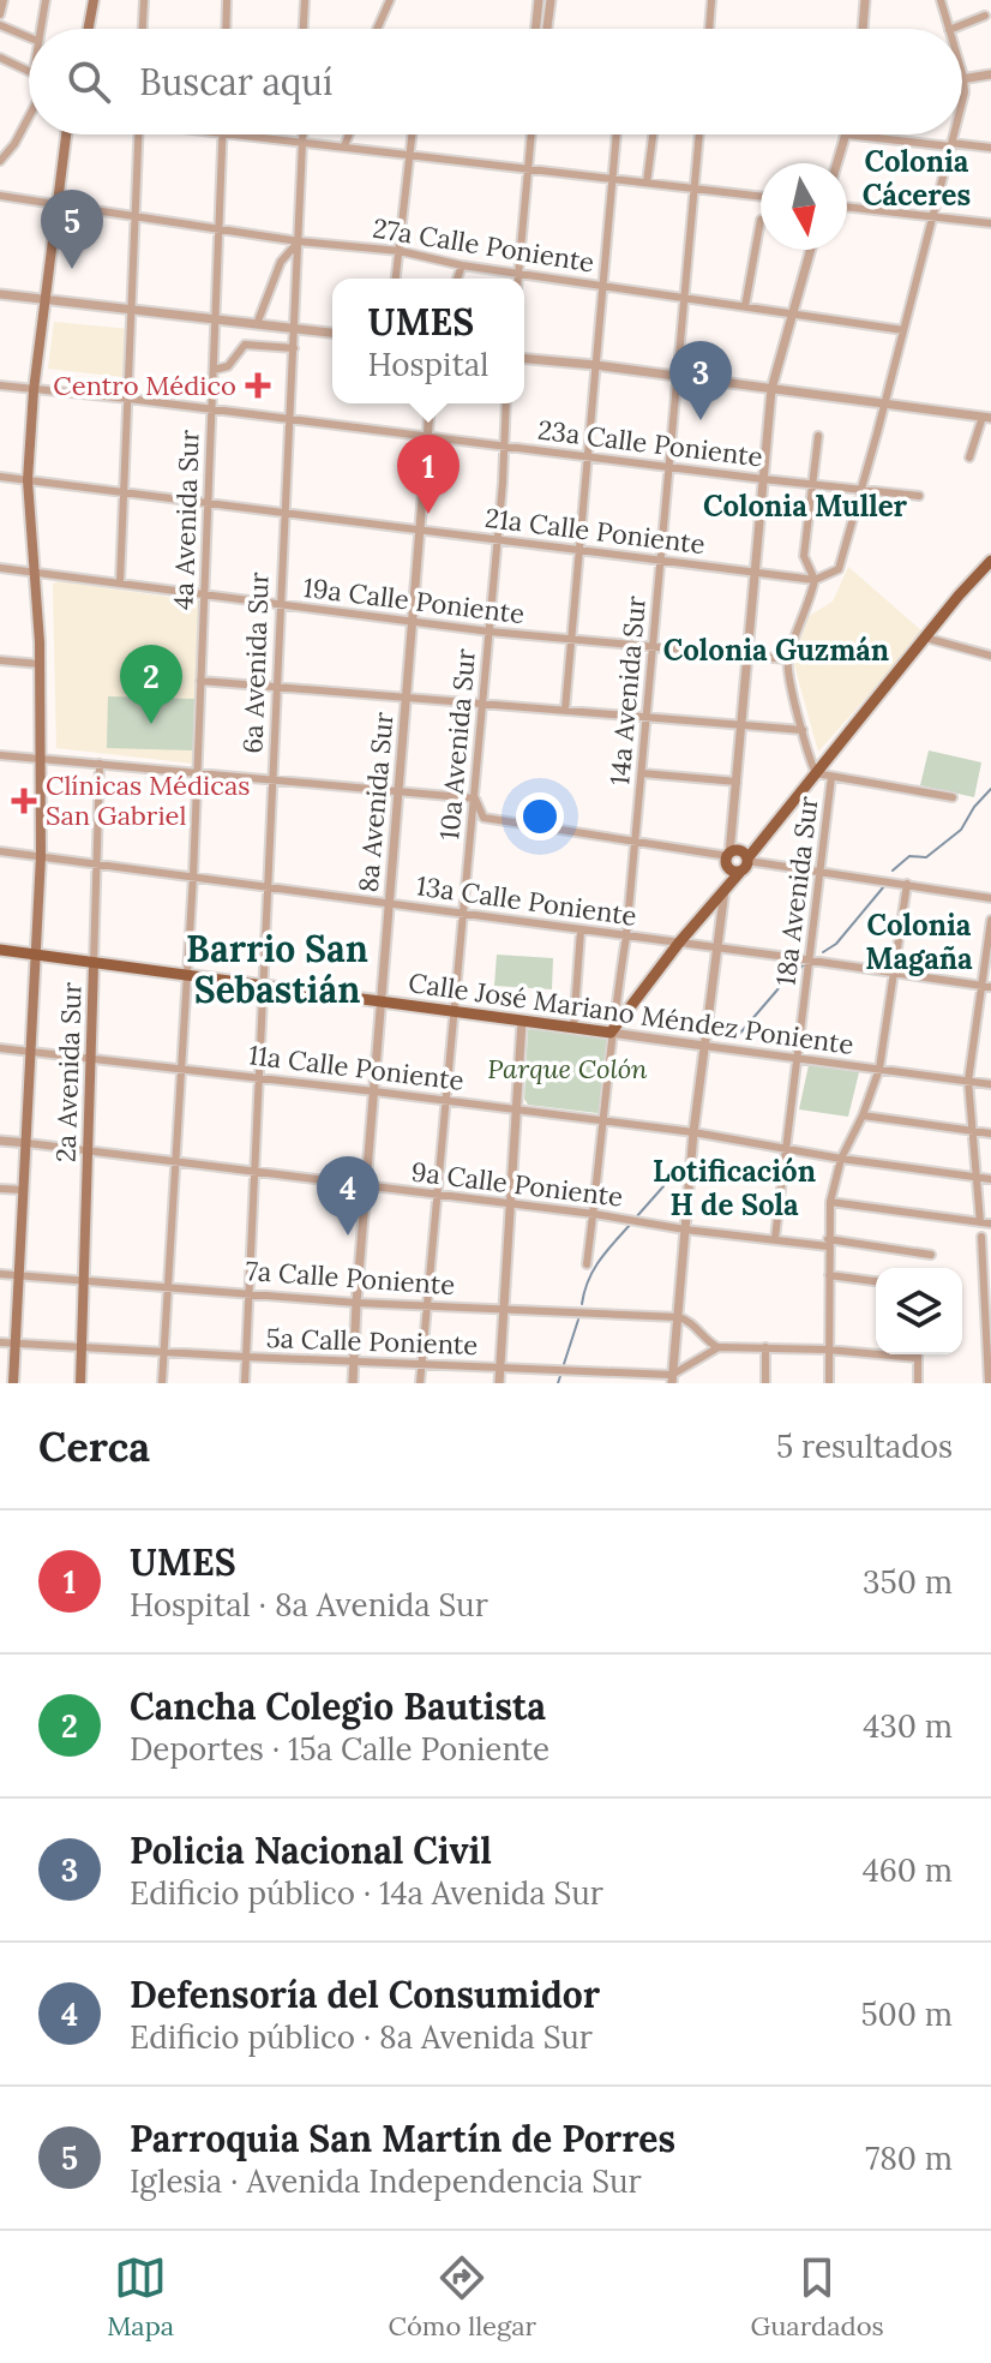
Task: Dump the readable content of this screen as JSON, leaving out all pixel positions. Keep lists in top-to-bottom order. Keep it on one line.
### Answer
{"streets":{"main road":["Calle José Mariano Méndez Poniente","2a Avenida Sur"],"street":["27a Calle Poniente","23a Calle Poniente","4a Avenida Sur","21a Calle Poniente","19a Calle Poniente","6a Avenida Sur","14a Avenida Sur","10a Avenida Sur","8a Avenida Sur","18a Avenida Sur","13a Calle Poniente","11a Calle Poniente","9a Calle Poniente","7a Calle Poniente","5a Calle Poniente"]},"crossings":[["27a Calle Poniente","4a Avenida Sur"],["27a Calle Poniente","6a Avenida Sur"],["27a Calle Poniente","14a Avenida Sur"],["23a Calle Poniente","4a Avenida Sur"],["23a Calle Poniente","6a Avenida Sur"],["23a Calle Poniente","14a Avenida Sur"],["23a Calle Poniente","10a Avenida Sur"],["23a Calle Poniente","8a Avenida Sur"],["4a Avenida Sur","21a Calle Poniente"],["4a Avenida Sur","19a Calle Poniente"],["4a Avenida Sur","13a Calle Poniente"],["4a Avenida Sur","Calle José Mariano Méndez Poniente"],["4a Avenida Sur","11a Calle Poniente"],["4a Avenida Sur","9a Calle Poniente"],["4a Avenida Sur","7a Calle Poniente"],["4a Avenida Sur","5a Calle Poniente"],["21a Calle Poniente","6a Avenida Sur"],["21a Calle Poniente","14a Avenida Sur"],["21a Calle Poniente","10a Avenida Sur"],["21a Calle Poniente","8a Avenida Sur"],["19a Calle Poniente","6a Avenida Sur"],["19a Calle Poniente","14a Avenida Sur"],["19a Calle Poniente","10a Avenida Sur"],["19a Calle Poniente","8a Avenida Sur"],["19a Calle Poniente","18a Avenida Sur"],["6a Avenida Sur","13a Calle Poniente"],["6a Avenida Sur","Calle José Mariano Méndez Poniente"],["6a Avenida Sur","11a Calle Poniente"],["6a Avenida Sur","9a Calle Poniente"],["6a Avenida Sur","7a Calle Poniente"],["6a Avenida Sur","5a Calle Poniente"],["14a Avenida Sur","13a Calle Poniente"],["14a Avenida Sur","Calle José Mariano Méndez Poniente"],["14a Avenida Sur","11a Calle Poniente"],["14a Avenida Sur","9a Calle Poniente"],["10a Avenida Sur","13a Calle Poniente"],["10a Avenida Sur","Calle José Mariano Méndez Poniente"],["10a Avenida Sur","11a Calle Poniente"],["10a Avenida Sur","9a Calle Poniente"],["10a Avenida Sur","7a Calle Poniente"],["10a Avenida Sur","5a Calle Poniente"],["8a Avenida Sur","13a Calle Poniente"],["8a Avenida Sur","Calle José Mariano Méndez Poniente"],["8a Avenida Sur","11a Calle Poniente"],["8a Avenida Sur","9a Calle Poniente"],["8a Avenida Sur","7a Calle Poniente"],["8a Avenida Sur","5a Calle Poniente"],["18a Avenida Sur","13a Calle Poniente"],["18a Avenida Sur","Calle José Mariano Méndez Poniente"],["18a Avenida Sur","11a Calle Poniente"],["18a Avenida Sur","9a Calle Poniente"],["13a Calle Poniente","2a Avenida Sur"],["Calle José Mariano Méndez Poniente","2a Avenida Sur"],["11a Calle Poniente","2a Avenida Sur"],["2a Avenida Sur","9a Calle Poniente"],["2a Avenida Sur","7a Calle Poniente"],["2a Avenida Sur","5a Calle Poniente"]],"districts":["Colonia Cáceres","Colonia Muller","Colonia Guzmán","Colonia Magaña","Barrio San Sebastián","Lotificación H de Sola"],"parks":["Parque Colón"],"places":{"health":["Centro Médico","Clínicas Médicas San Gabriel"]},"north":"bottom","page":{"search":"Buscar aquí","pins":["5","3","1","2","4"],"popup":["UMES","Hospital"],"heading":["Cerca","5 resultados"],"list":[{"mark":"1","name":"UMES","note":"Hospital · 8a Avenida Sur","value":"350 m"},{"mark":"2","name":"Cancha Colegio Bautista","note":"Deportes · 15a Calle Poniente","value":"430 m"},{"mark":"3","name":"Policia Nacional Civil","note":"Edificio público · 14a Avenida Sur","value":"460 m"},{"mark":"4","name":"Defensoría del Consumidor","note":"Edificio público · 8a Avenida Sur","value":"500 m"},{"mark":"5","name":"Parroquia San Martín de Porres","note":"Iglesia · Avenida Independencia Sur","value":"780 m"}],"nav":["Mapa","Cómo llegar","Guardados"]}}
